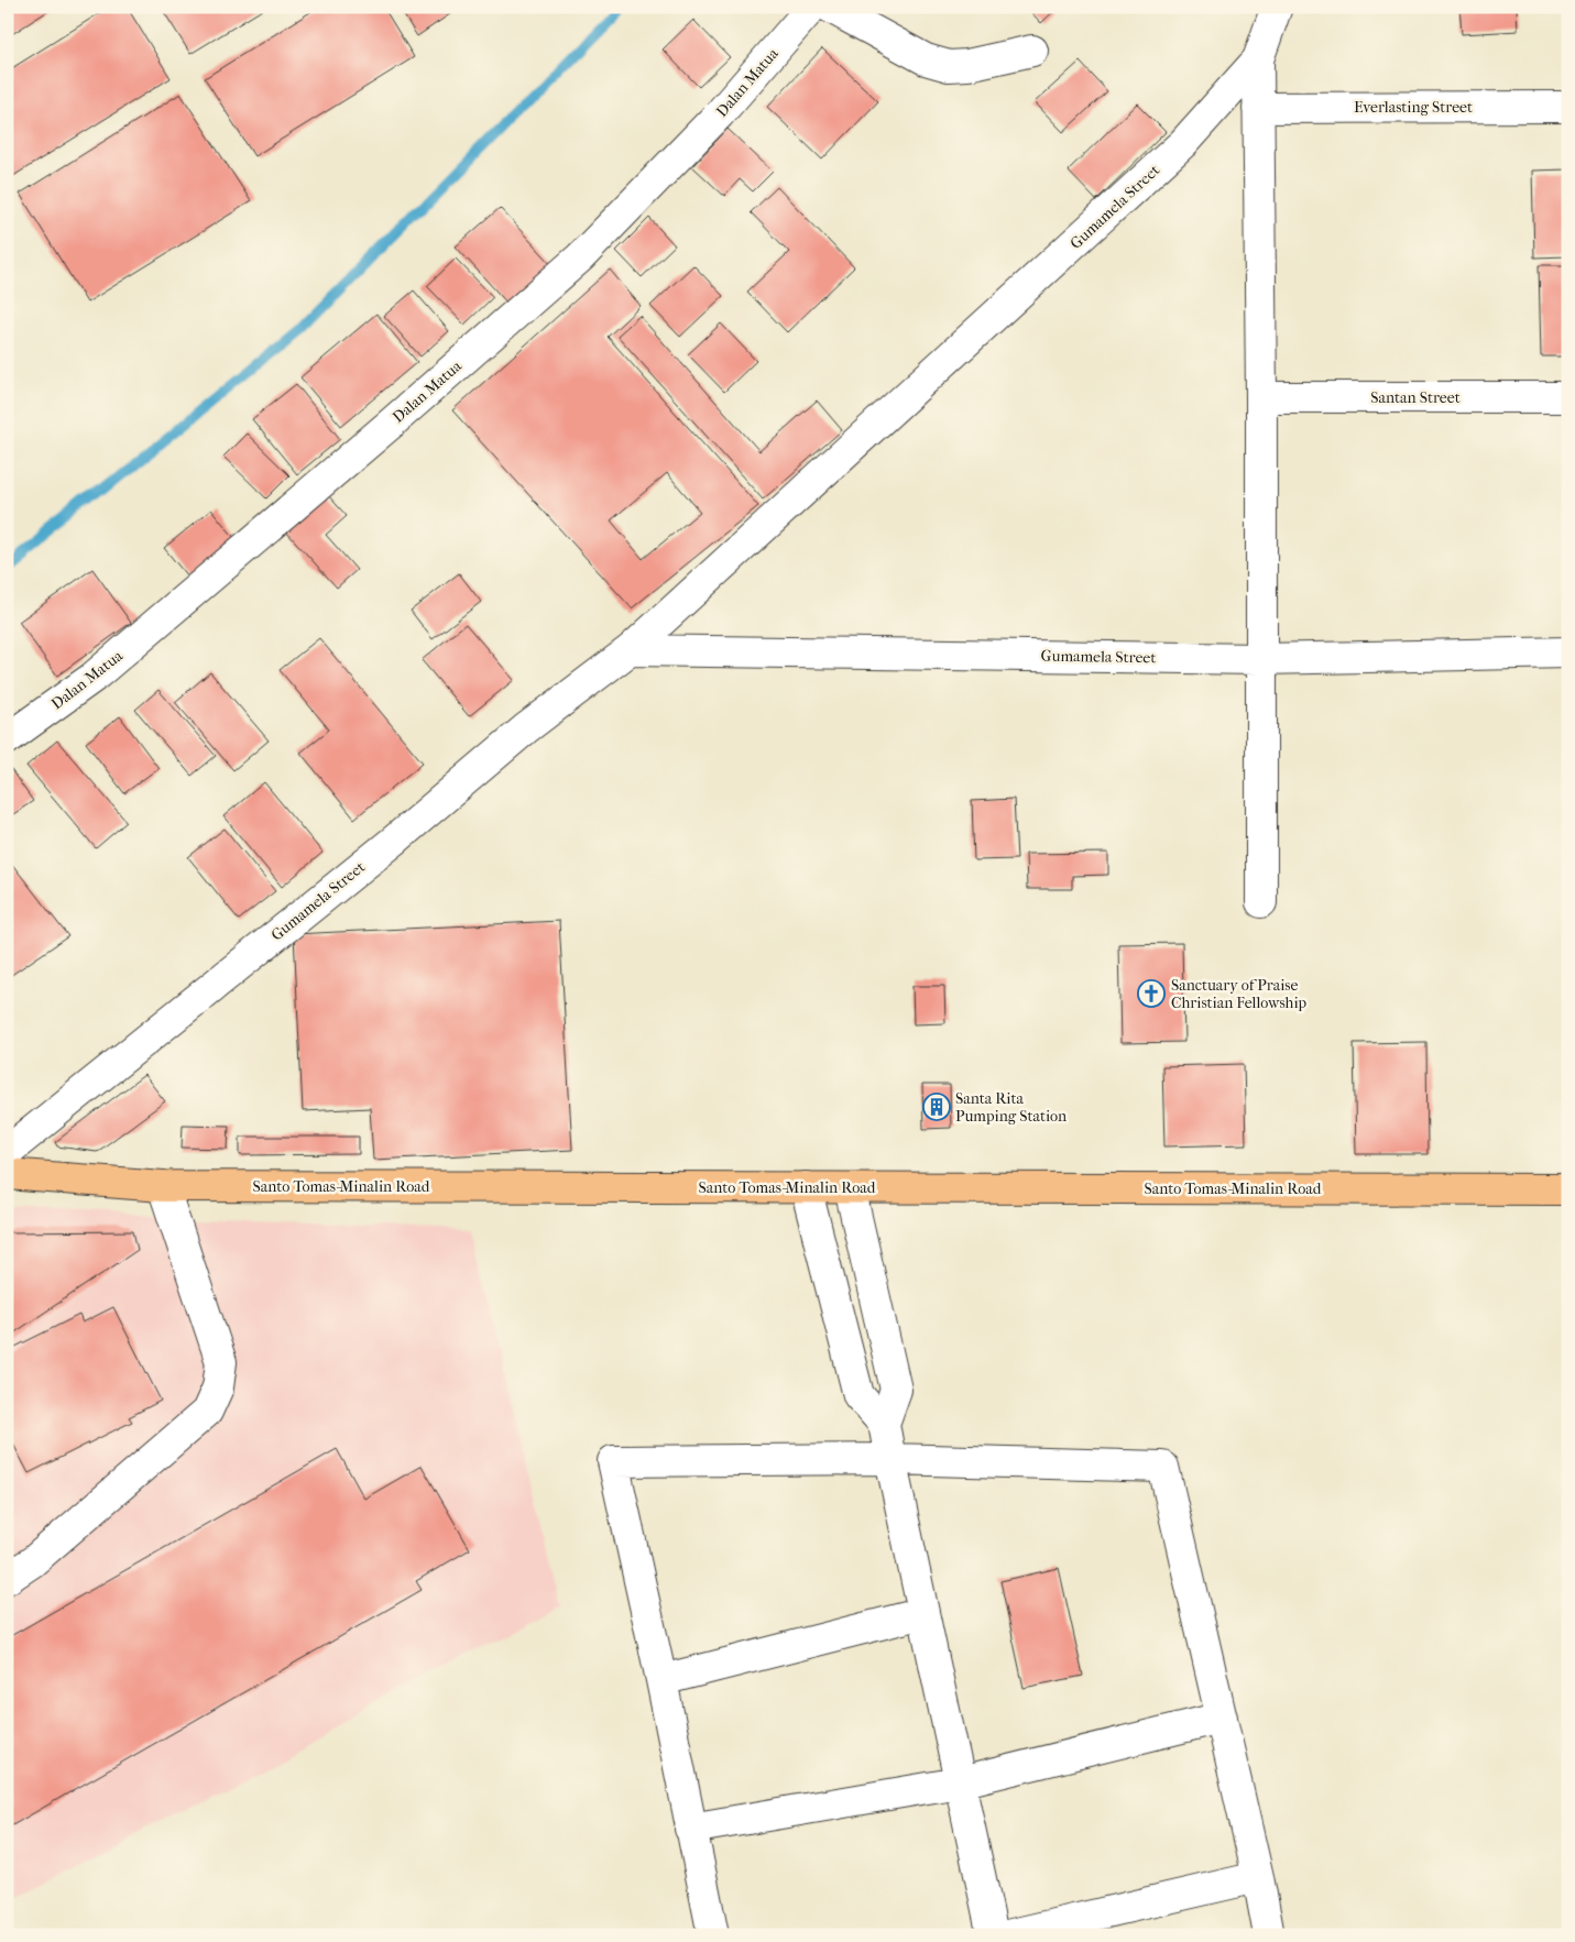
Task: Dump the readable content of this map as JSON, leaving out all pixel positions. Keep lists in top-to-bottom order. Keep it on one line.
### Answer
{"streets":{"main road":["Santo Tomas-Minalin Road"],"street":["Dalan Matua","Everlasting Street","Gumamela Street","Santan Street"]},"places":{"church":["Sanctuary of Praise Christian Fellowship"],"building":["Santa Rita Pumping Station"]}}
